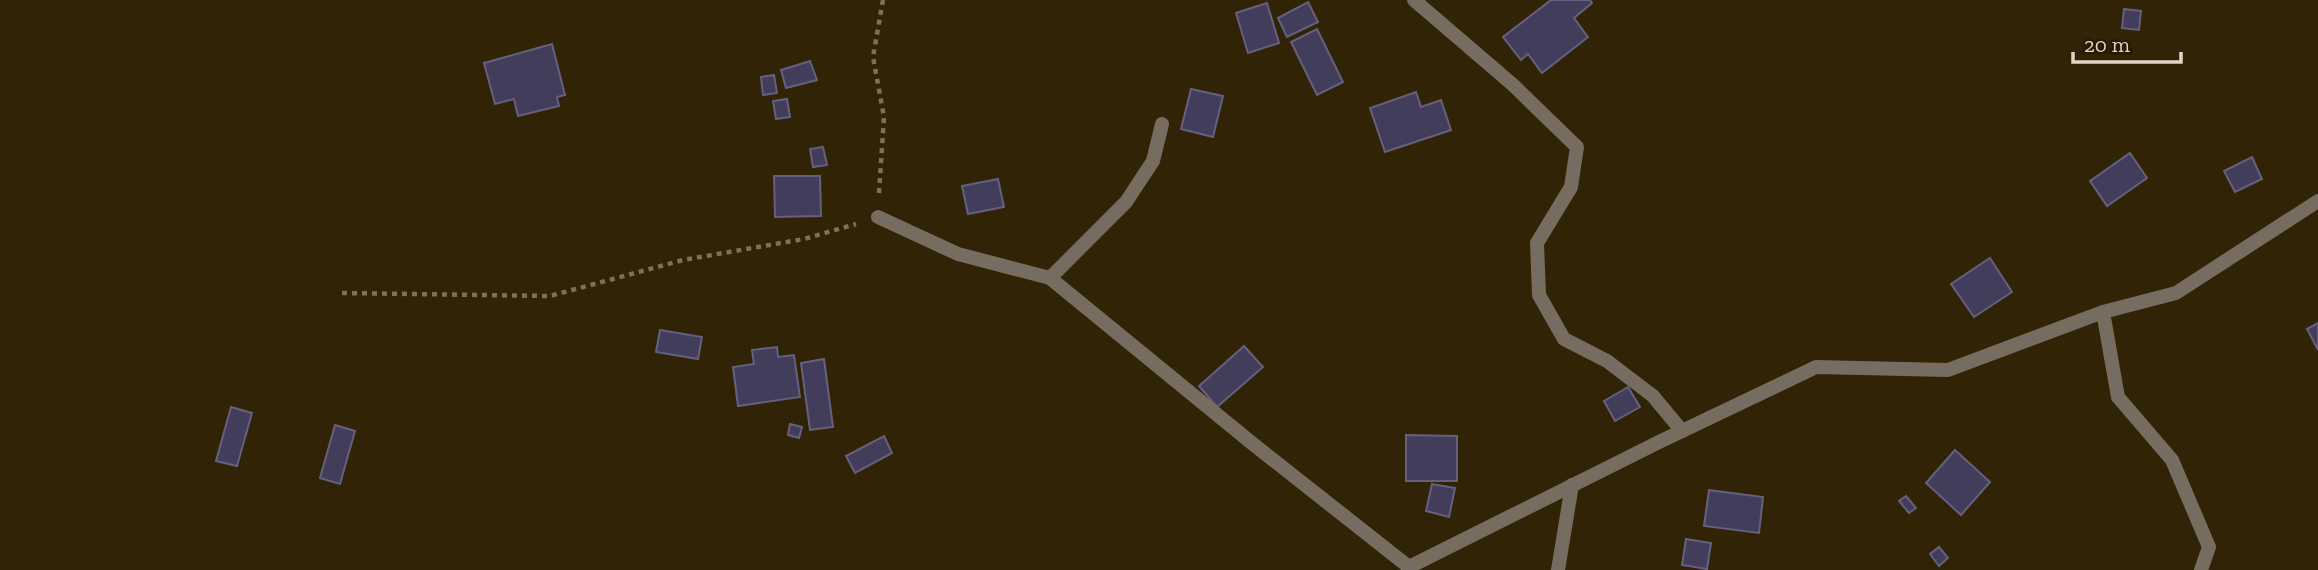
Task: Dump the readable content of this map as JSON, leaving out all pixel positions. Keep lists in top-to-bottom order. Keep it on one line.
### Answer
{"scale_bar":"20 m"}
